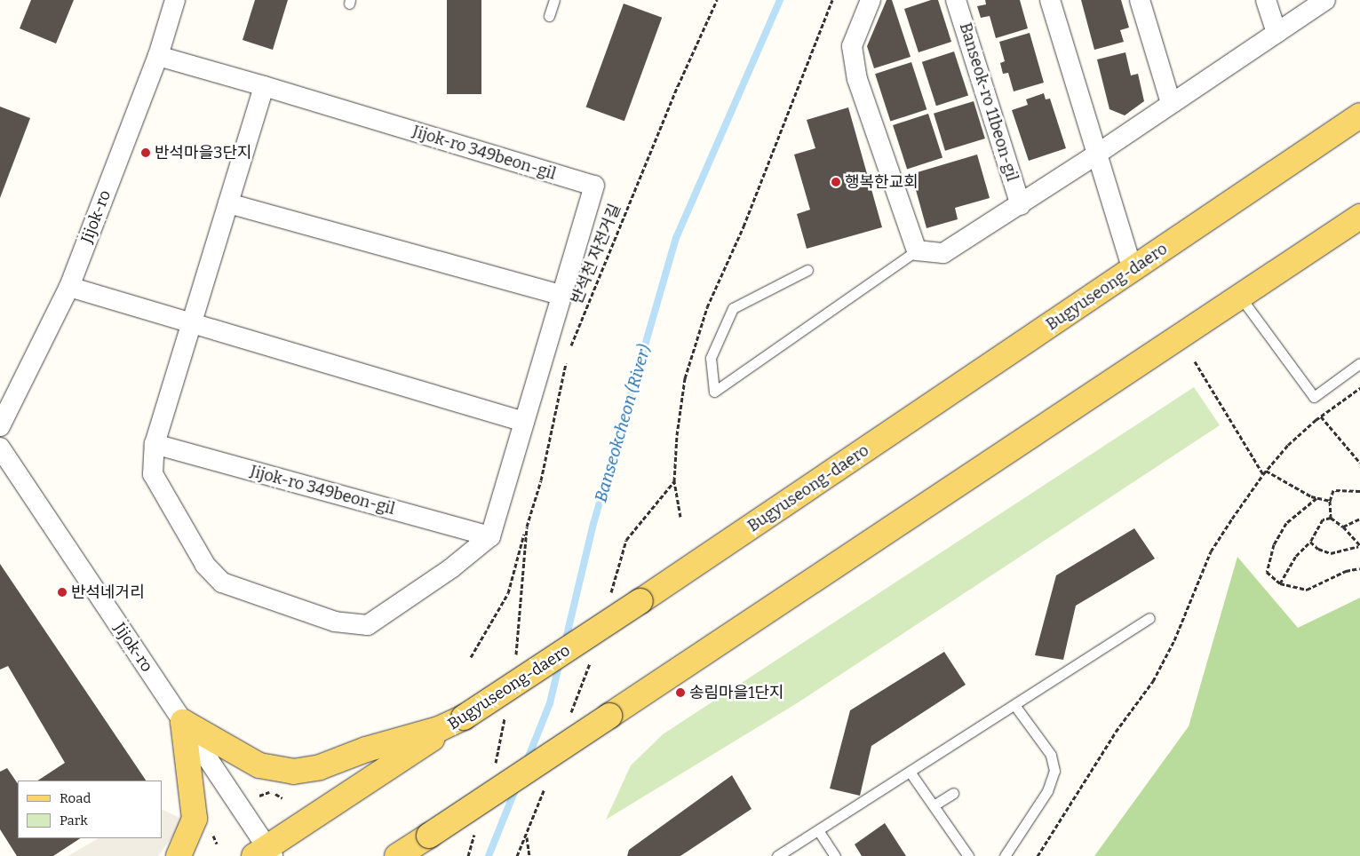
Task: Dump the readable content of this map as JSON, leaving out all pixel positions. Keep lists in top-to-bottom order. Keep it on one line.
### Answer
{"streets":{"main road":["Bugyuseong-daero"],"street":["Banseok-ro 11beon-gil","Jijok-ro 349beon-gil","Jijok-ro"],"path":["반석천 자전거길"]},"crossings":[["Jijok-ro 349beon-gil","Jijok-ro"],["Jijok-ro","Bugyuseong-daero"]],"water":["Banseokcheon (River)"],"places":["반석마을3단지","행복한교회","반석네거리","송림마을1단지"],"legend":["Road","Park"]}
